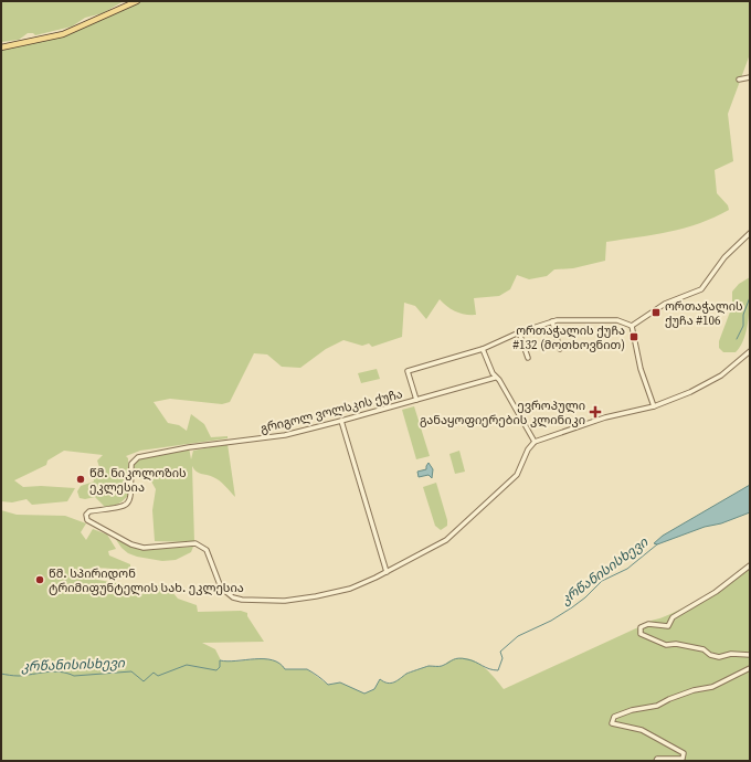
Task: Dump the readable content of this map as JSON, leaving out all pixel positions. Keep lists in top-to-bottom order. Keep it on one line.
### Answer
{"streets":{"street":["გრიგოლ ვოლსკის ქუჩა"]},"water":["კრწანისისხევი"],"places":{"transit":["ორთაჭალის ქუჩა #106","ორთაჭალის ქუჩა #132 (მოთხოვნით)"],"health":["ევროპული განაყოფიერების კლინიკი"],"other":["წმ. ნიკოლოზის ეკლესია","წმ. სპირიდონ ტრიმიფუნტელის სახ. ეკლესია"]}}
